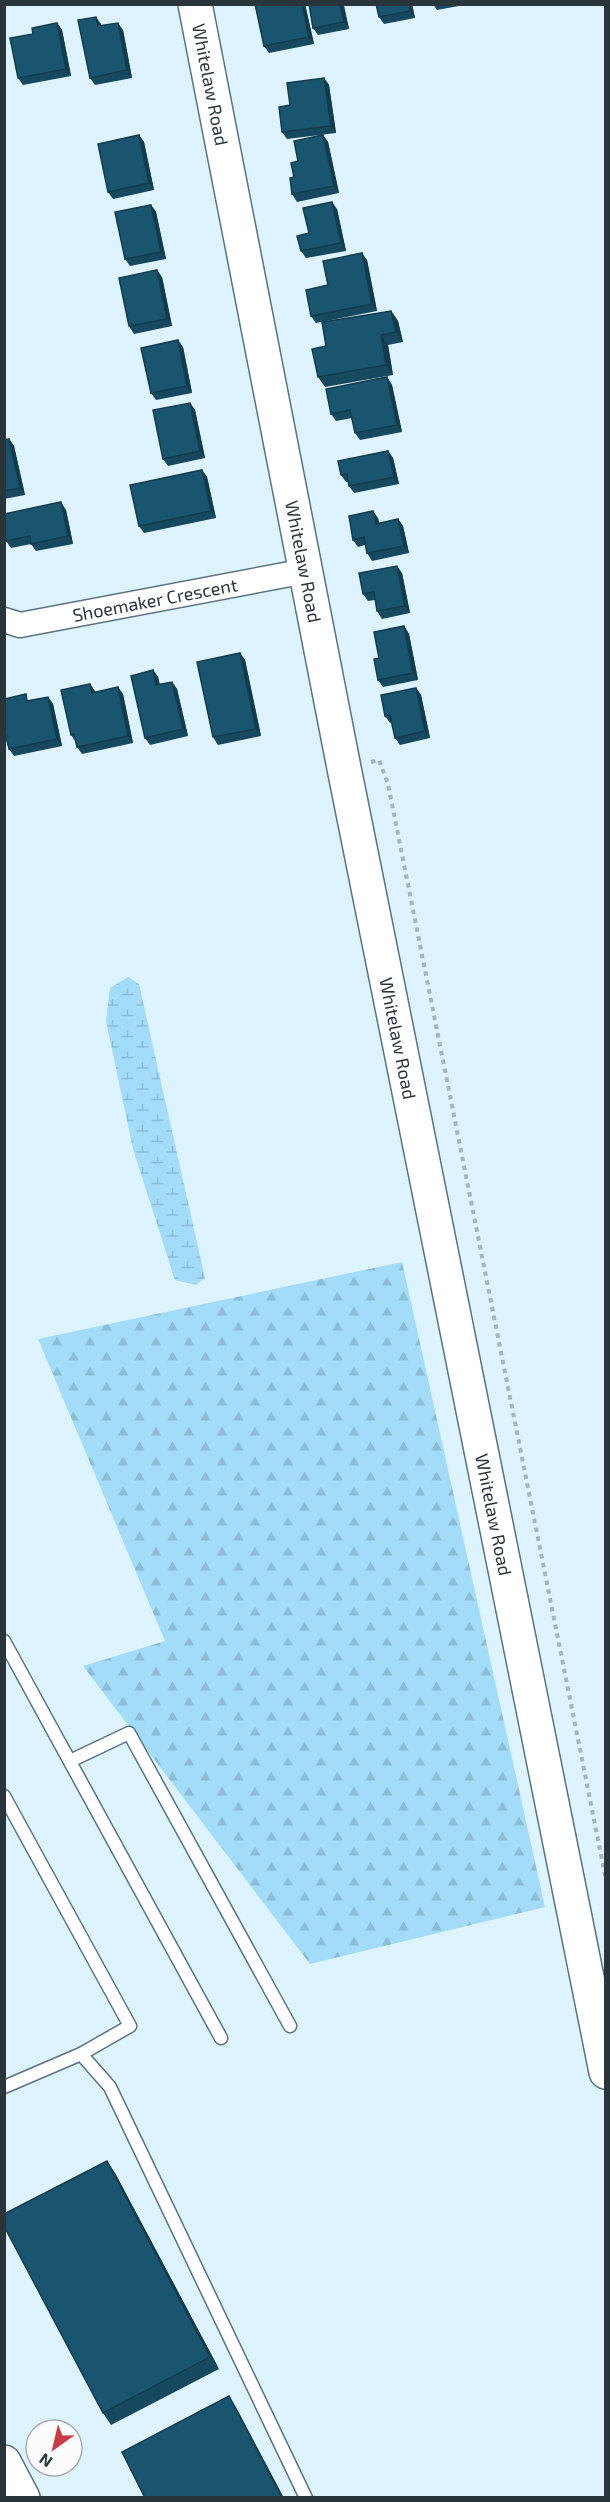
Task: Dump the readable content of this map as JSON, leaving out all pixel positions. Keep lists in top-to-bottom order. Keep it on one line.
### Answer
{"streets":{"street":["Whitelaw Road","Shoemaker Crescent"]},"crossings":[["Whitelaw Road","Shoemaker Crescent"]],"north":"bottom left"}
